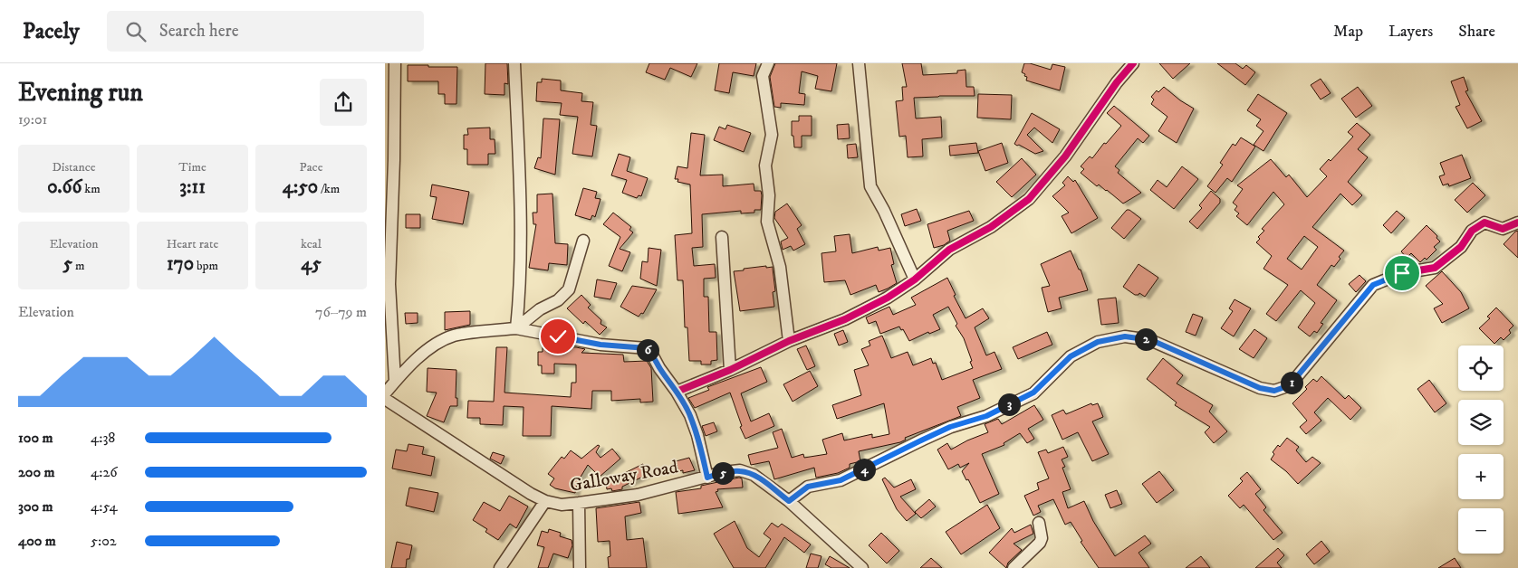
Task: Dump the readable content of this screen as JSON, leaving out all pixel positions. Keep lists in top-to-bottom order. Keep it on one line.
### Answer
{"streets":{"street":["Galloway Road"]},"page":{"header":"Pacely","search":"Search here","nav":["Map","Layers","Share"],"heading":["Evening run","19:01"],"stats":[["Distance","0.66 km"],["Time","3:11"],["Pace","4:50 /km"],["Elevation","5 m"],["Heart rate","170 bpm"],["kcal","45"]],"chart":["Elevation","76–79 m"],"pins":["2","6","1","3","4","5"],"map_buttons":["+","−"],"list":[{"name":"100 m","note":"4:38"},{"name":"200 m","note":"4:26"},{"name":"300 m","note":"4:54"},{"name":"400 m","note":"5:02"}]}}
